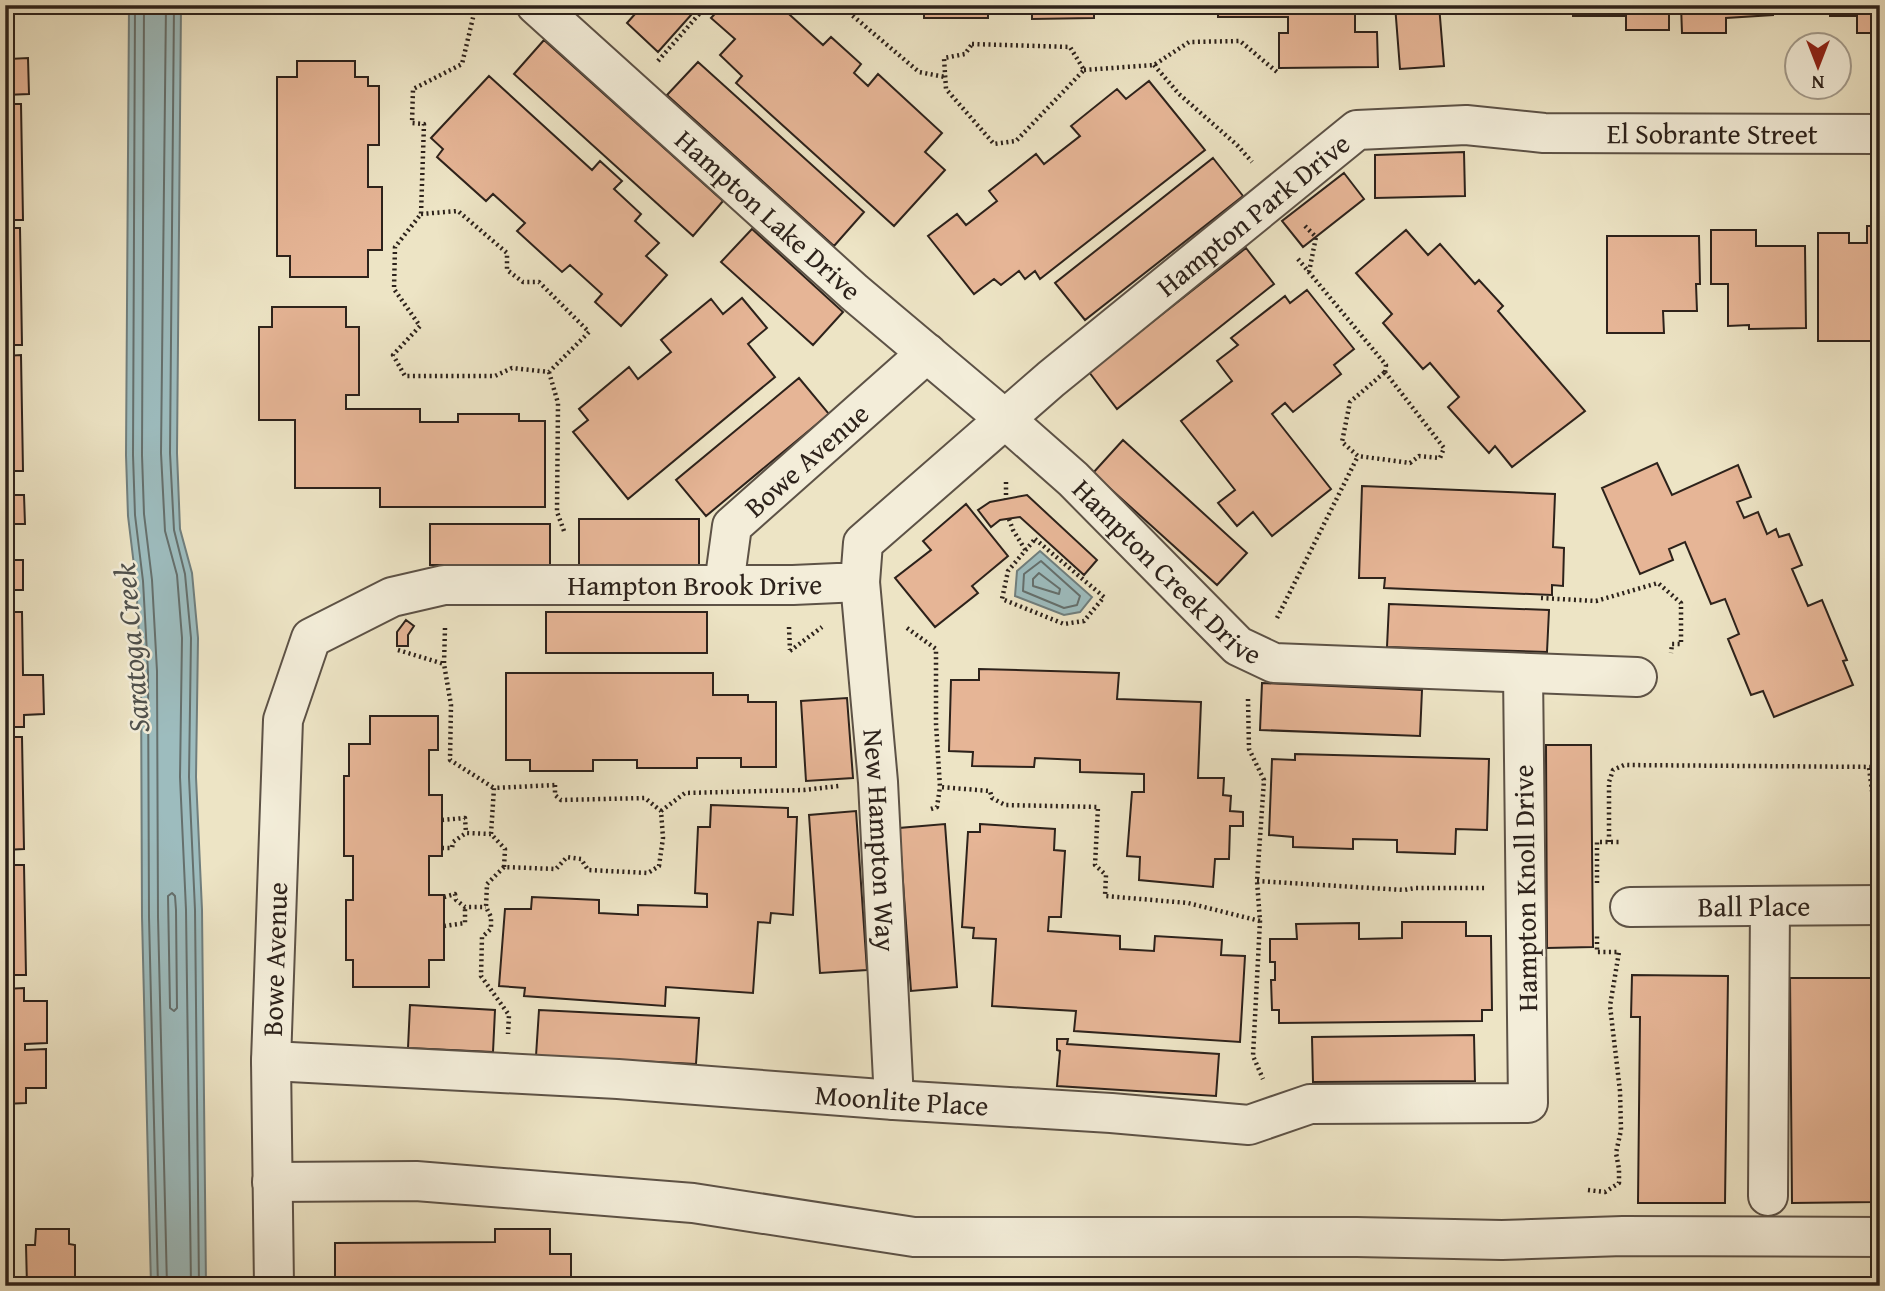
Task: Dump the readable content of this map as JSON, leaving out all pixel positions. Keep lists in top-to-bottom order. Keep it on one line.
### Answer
{"streets":{"street":["El Sobrante Street","Hampton Park Drive","Hampton Lake Drive","Bowe Avenue","Hampton Creek Drive","Hampton Brook Drive","New Hampton Way","Hampton Knoll Drive","Ball Place","Moonlite Place"]},"crossings":[["El Sobrante Street","Hampton Park Drive"],["Hampton Park Drive","Hampton Lake Drive"],["Hampton Park Drive","Hampton Creek Drive"],["Hampton Park Drive","Hampton Brook Drive"],["Hampton Lake Drive","Bowe Avenue"],["Hampton Lake Drive","Hampton Creek Drive"],["Hampton Lake Drive","Hampton Brook Drive"],["Bowe Avenue","Hampton Brook Drive"],["Bowe Avenue","Moonlite Place"],["Hampton Creek Drive","Hampton Brook Drive"],["Hampton Creek Drive","Hampton Knoll Drive"],["Hampton Brook Drive","New Hampton Way"],["New Hampton Way","Moonlite Place"],["Hampton Knoll Drive","Moonlite Place"]],"water":["Saratoga Creek"],"north":"bottom"}
